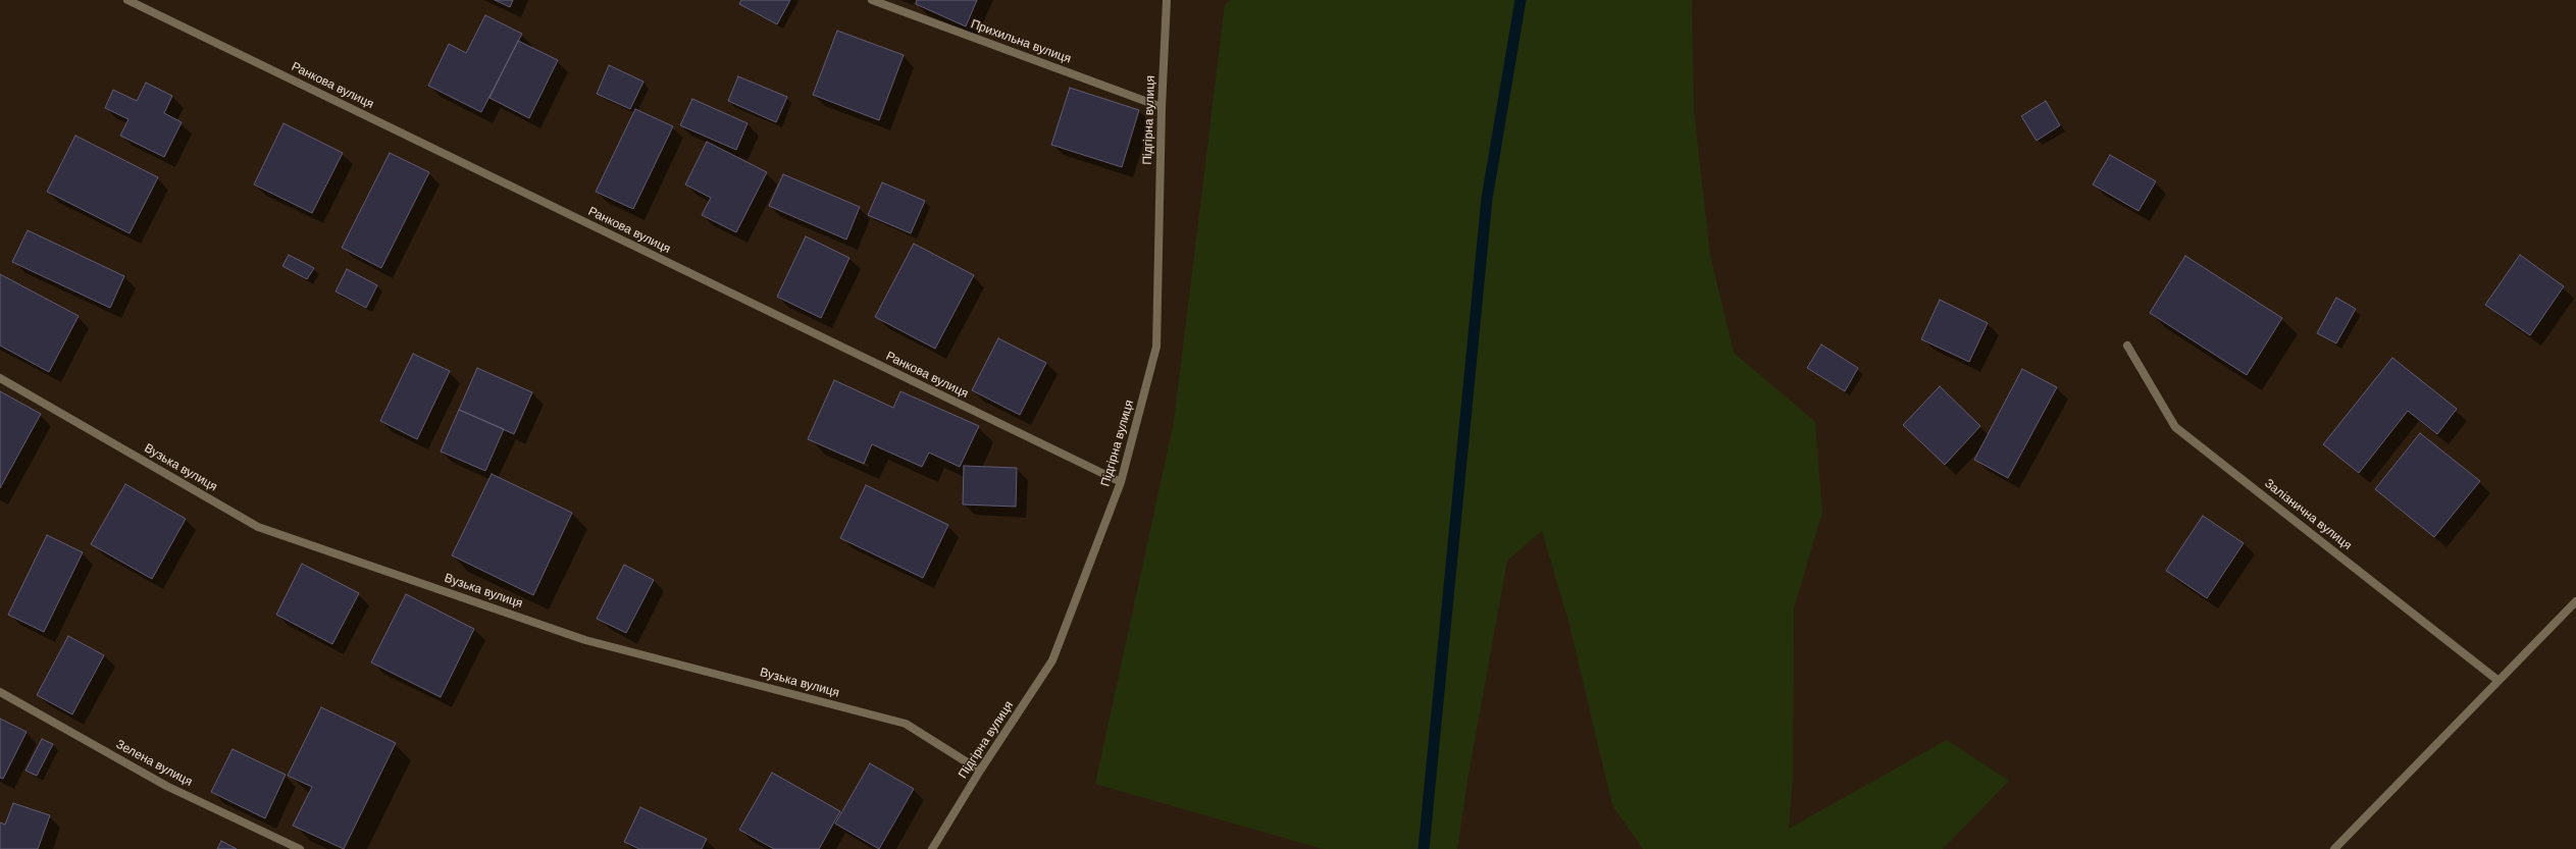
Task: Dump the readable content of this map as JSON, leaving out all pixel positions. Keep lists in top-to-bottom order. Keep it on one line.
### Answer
{"streets":{"street":["Прихильна вулиця","Ранкова вулиця","Підгірна вулиця","Вузька вулиця","Залізнична вулиця","Зелена вулиця"]},"crossings":[["Прихильна вулиця","Підгірна вулиця"],["Ранкова вулиця","Підгірна вулиця"],["Підгірна вулиця","Вузька вулиця"]]}
